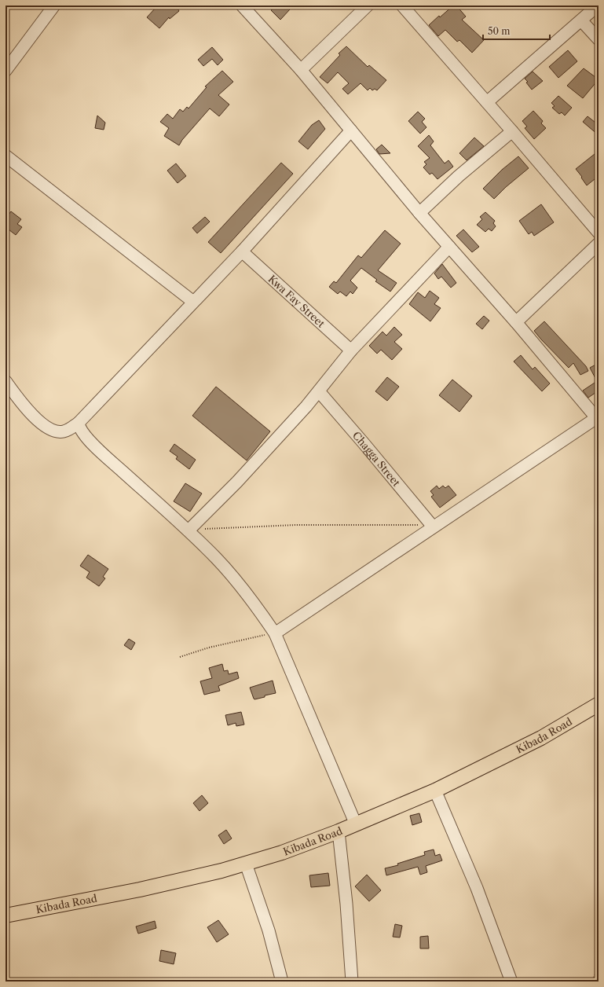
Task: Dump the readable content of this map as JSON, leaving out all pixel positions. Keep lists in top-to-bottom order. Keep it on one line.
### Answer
{"streets":{"main road":["Kibada Road"],"street":["Kwa Fay Street","Chagga Street"]},"scale_bar":"50 m"}
